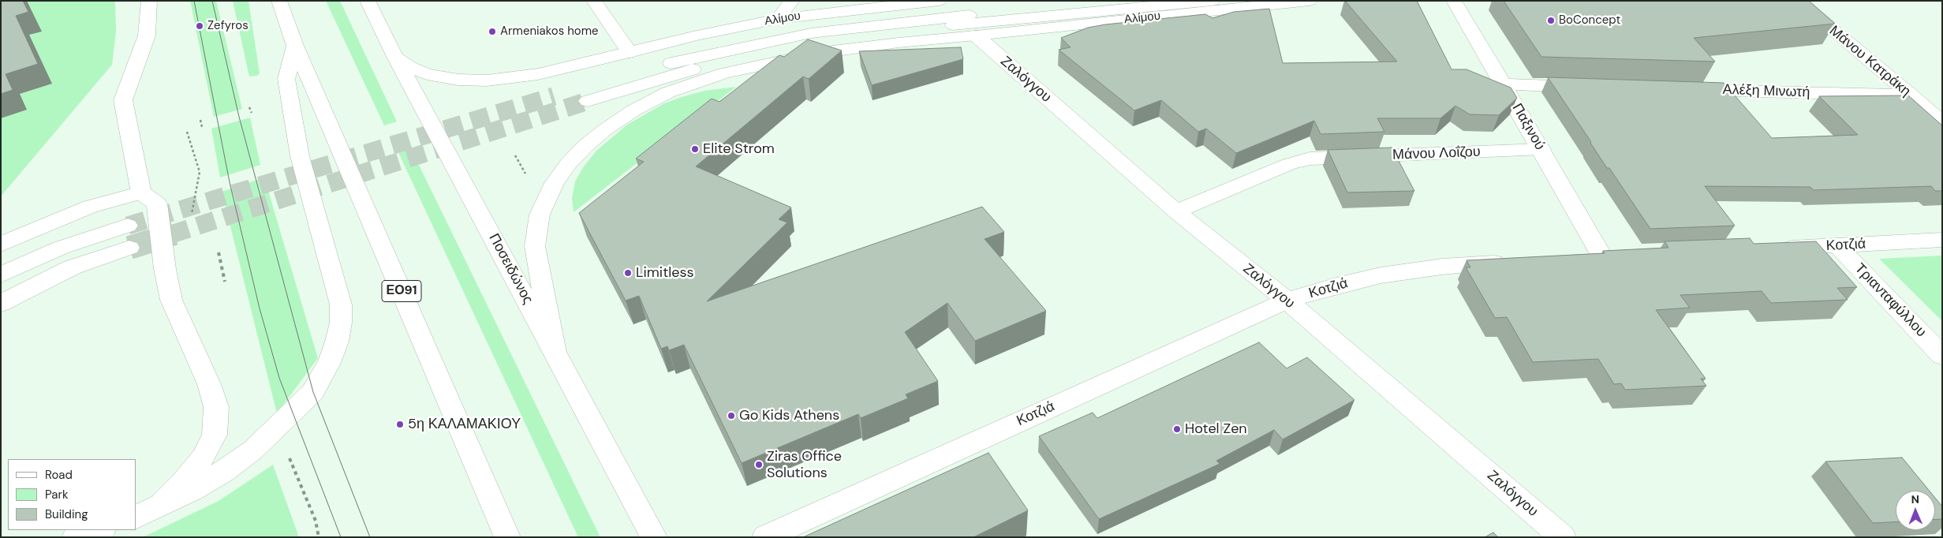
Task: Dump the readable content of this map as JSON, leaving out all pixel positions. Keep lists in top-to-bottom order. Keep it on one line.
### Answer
{"streets":{"main road":["Αλίμου","Μάνου Κατράκη","Ζαλόγγου","Αλέξη Μινωτή","Παξινού","Μάνου Λοΐζου","Κοτζιά","Ποσειδώνος","ΕΟ91","Τριανταφύλλου"]},"crossings":[["Αλίμου","Ζαλόγγου"],["Αλίμου","Ποσειδώνος"],["Μάνου Κατράκη","Αλέξη Μινωτή"],["Ζαλόγγου","Μάνου Λοΐζου"],["Ζαλόγγου","Κοτζιά"],["Παξινού","Μάνου Λοΐζου"],["Κοτζιά","Τριανταφύλλου"]],"places":["BoConcept","Zefyros","Armeniakos home","Elite Strom","Limitless","Go Kids Athens","5η ΚΑΛΑΜΑΚΙΟΥ","Hotel Zen","Ziras Office Solutions"],"legend":["Road","Park","Building"],"north":"top"}
